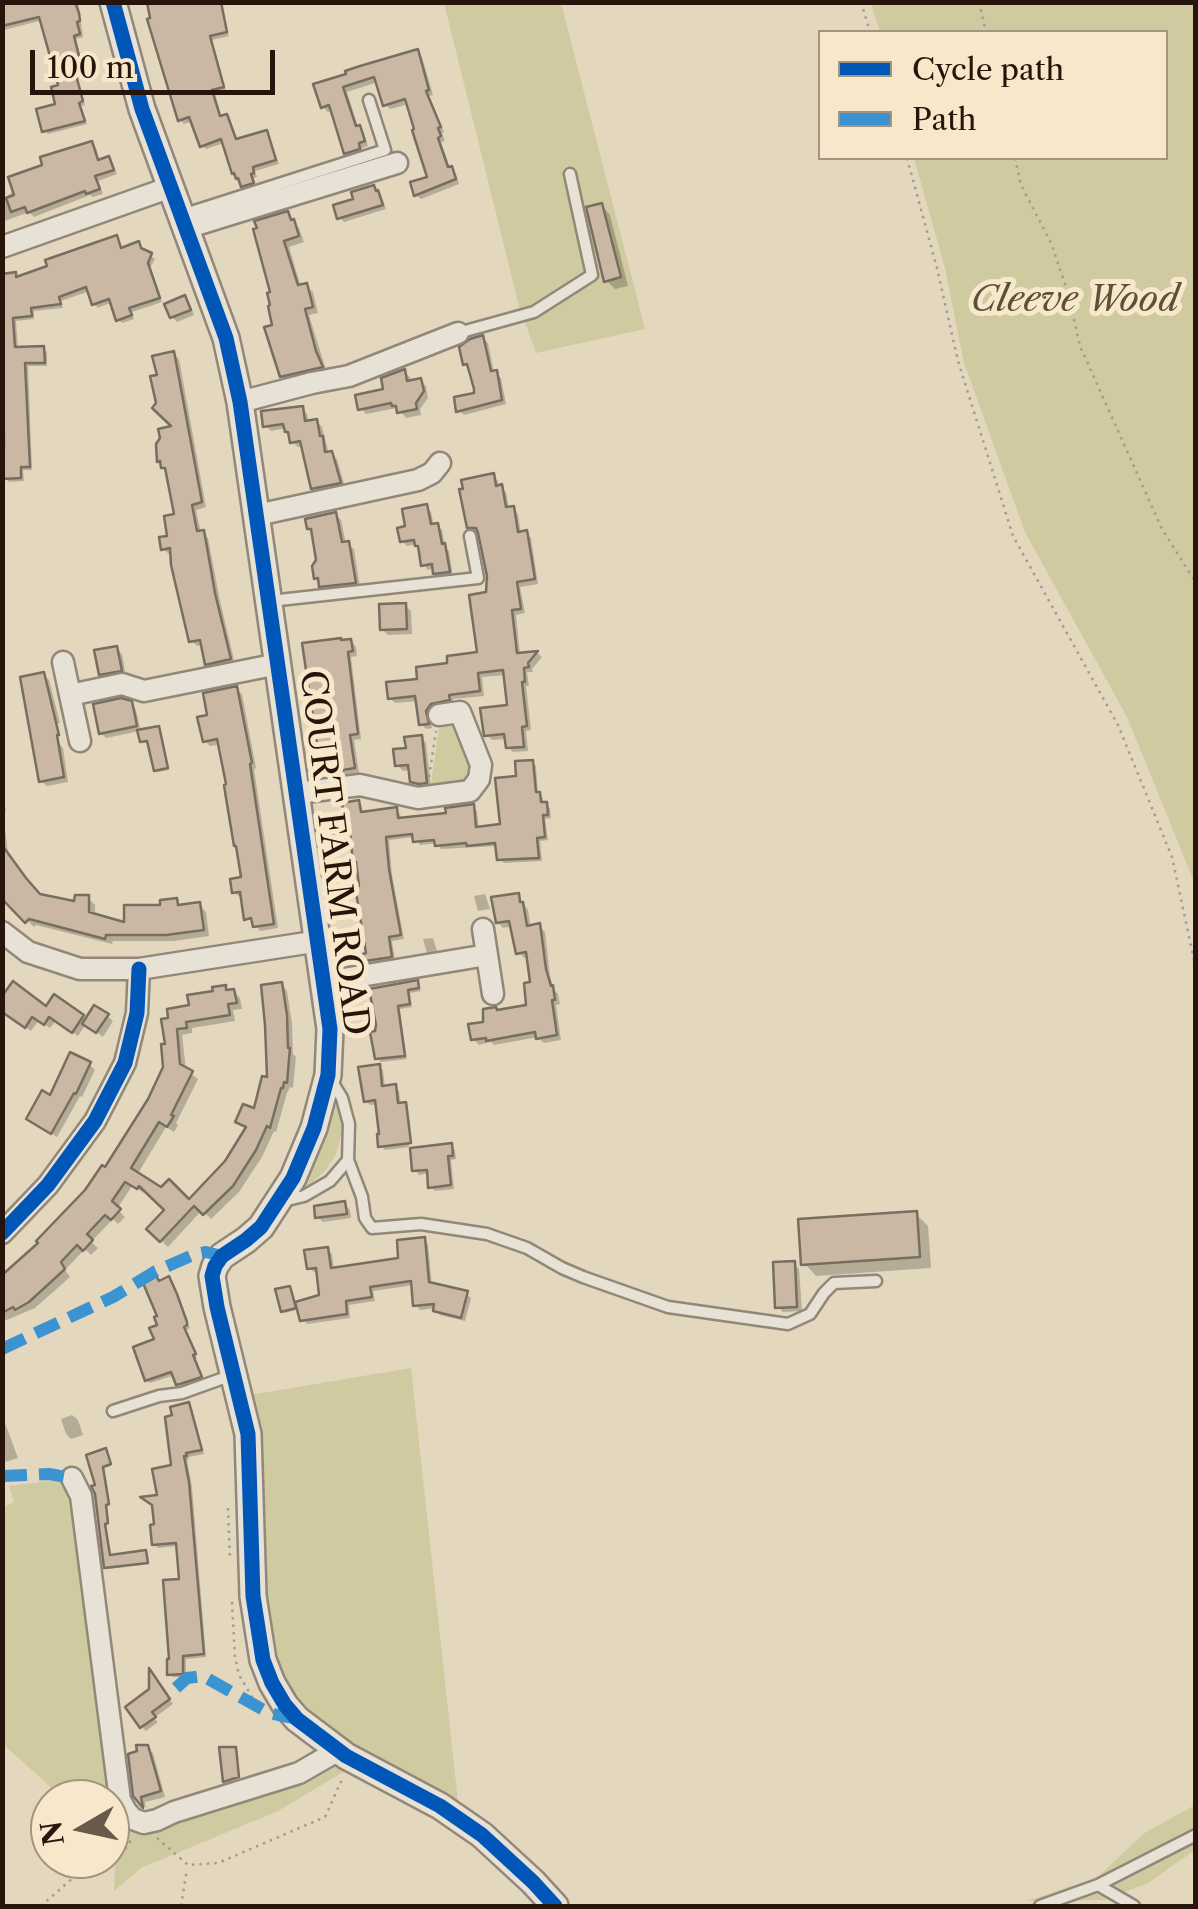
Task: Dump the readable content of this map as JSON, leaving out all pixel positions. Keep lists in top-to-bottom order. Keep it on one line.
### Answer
{"streets":{"street":["COURT FARM ROAD"]},"parks":["Cleeve Wood"],"legend":["Cycle path","Path"],"scale_bar":"100 m","north":"left"}
